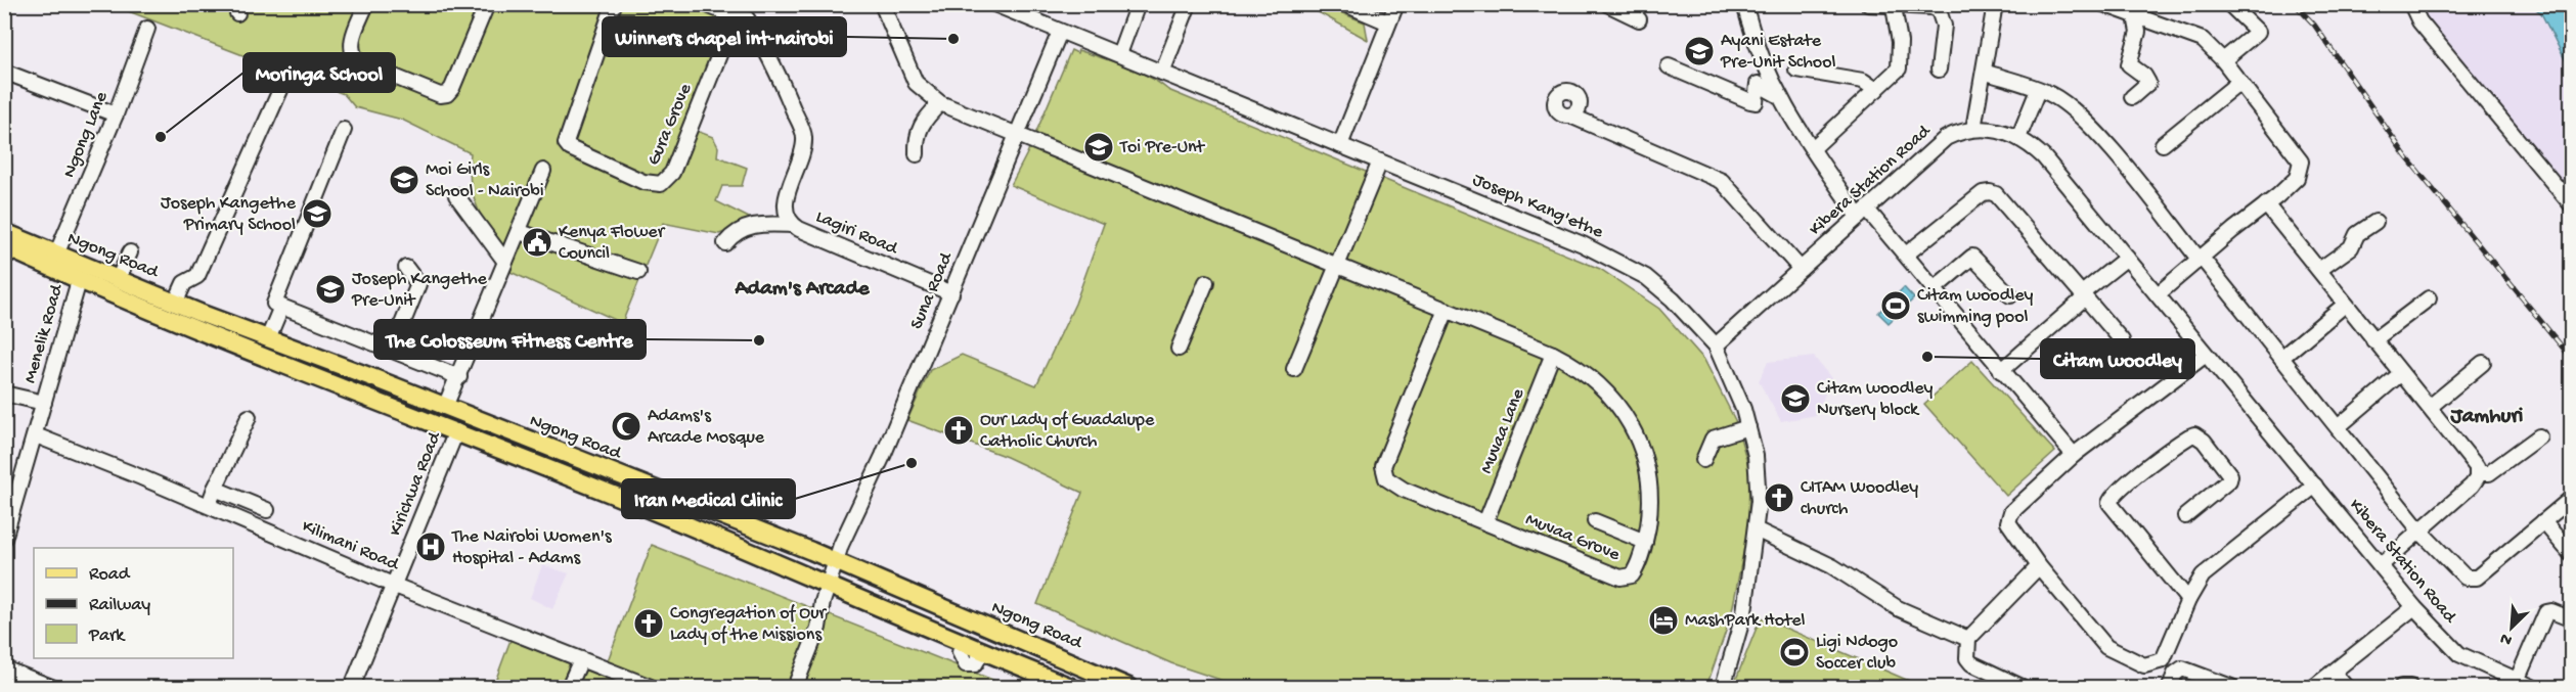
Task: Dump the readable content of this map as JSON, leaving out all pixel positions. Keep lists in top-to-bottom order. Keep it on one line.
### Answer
{"streets":{"main road":["Ngong Road"],"street":["Gura Grove","Ngong Lane","Kibera Station Road","Joseph Kang'ethe","Lagiri Road","Suna Road","Menelik Road","Muvaa Lane","Kirichwa Road","Muvaa Grove","Kilimani Road"]},"crossings":[["Gura Grove","Lagiri Road"],["Ngong Lane","Ngong Road"],["Kibera Station Road","Joseph Kang'ethe"],["Joseph Kang'ethe","Suna Road"],["Lagiri Road","Suna Road"],["Ngong Road","Suna Road"],["Ngong Road","Menelik Road"],["Ngong Road","Kirichwa Road"],["Menelik Road","Kilimani Road"],["Muvaa Lane","Muvaa Grove"],["Kirichwa Road","Kilimani Road"]],"districts":["Adam's Arcade","Jamhuri"],"places":{"other":["Winners chapel int-nairobi","Moringa School","The Colosseum Fitness Centre","Citam woodley","Iran Medical Clinic"],"school or university":["Ayani Estate Pre-Unit School","Toi Pre-Unt","Moi Girls School - Nairobi","Joseph Kangethe Primary School","Joseph Kangethe Pre-Unit","Citam woodley Nursery block"],"public building":["Kenya Flower Council"],"sports":["Citam woodley swimming pool","Ligi Ndogo Soccer club"],"mosque":["Adams's Arcade Mosque"],"church":["Our Lady of Guadalupe Catholic Church","CITAM Woodley church","Congregation of Our Lady of the Missions"],"hospital":["The Nairobi Women's Hospital - Adams"],"hotel":["MashPark Hotel"]},"legend":["Road","Railway","Park"],"north":"bottom left"}
